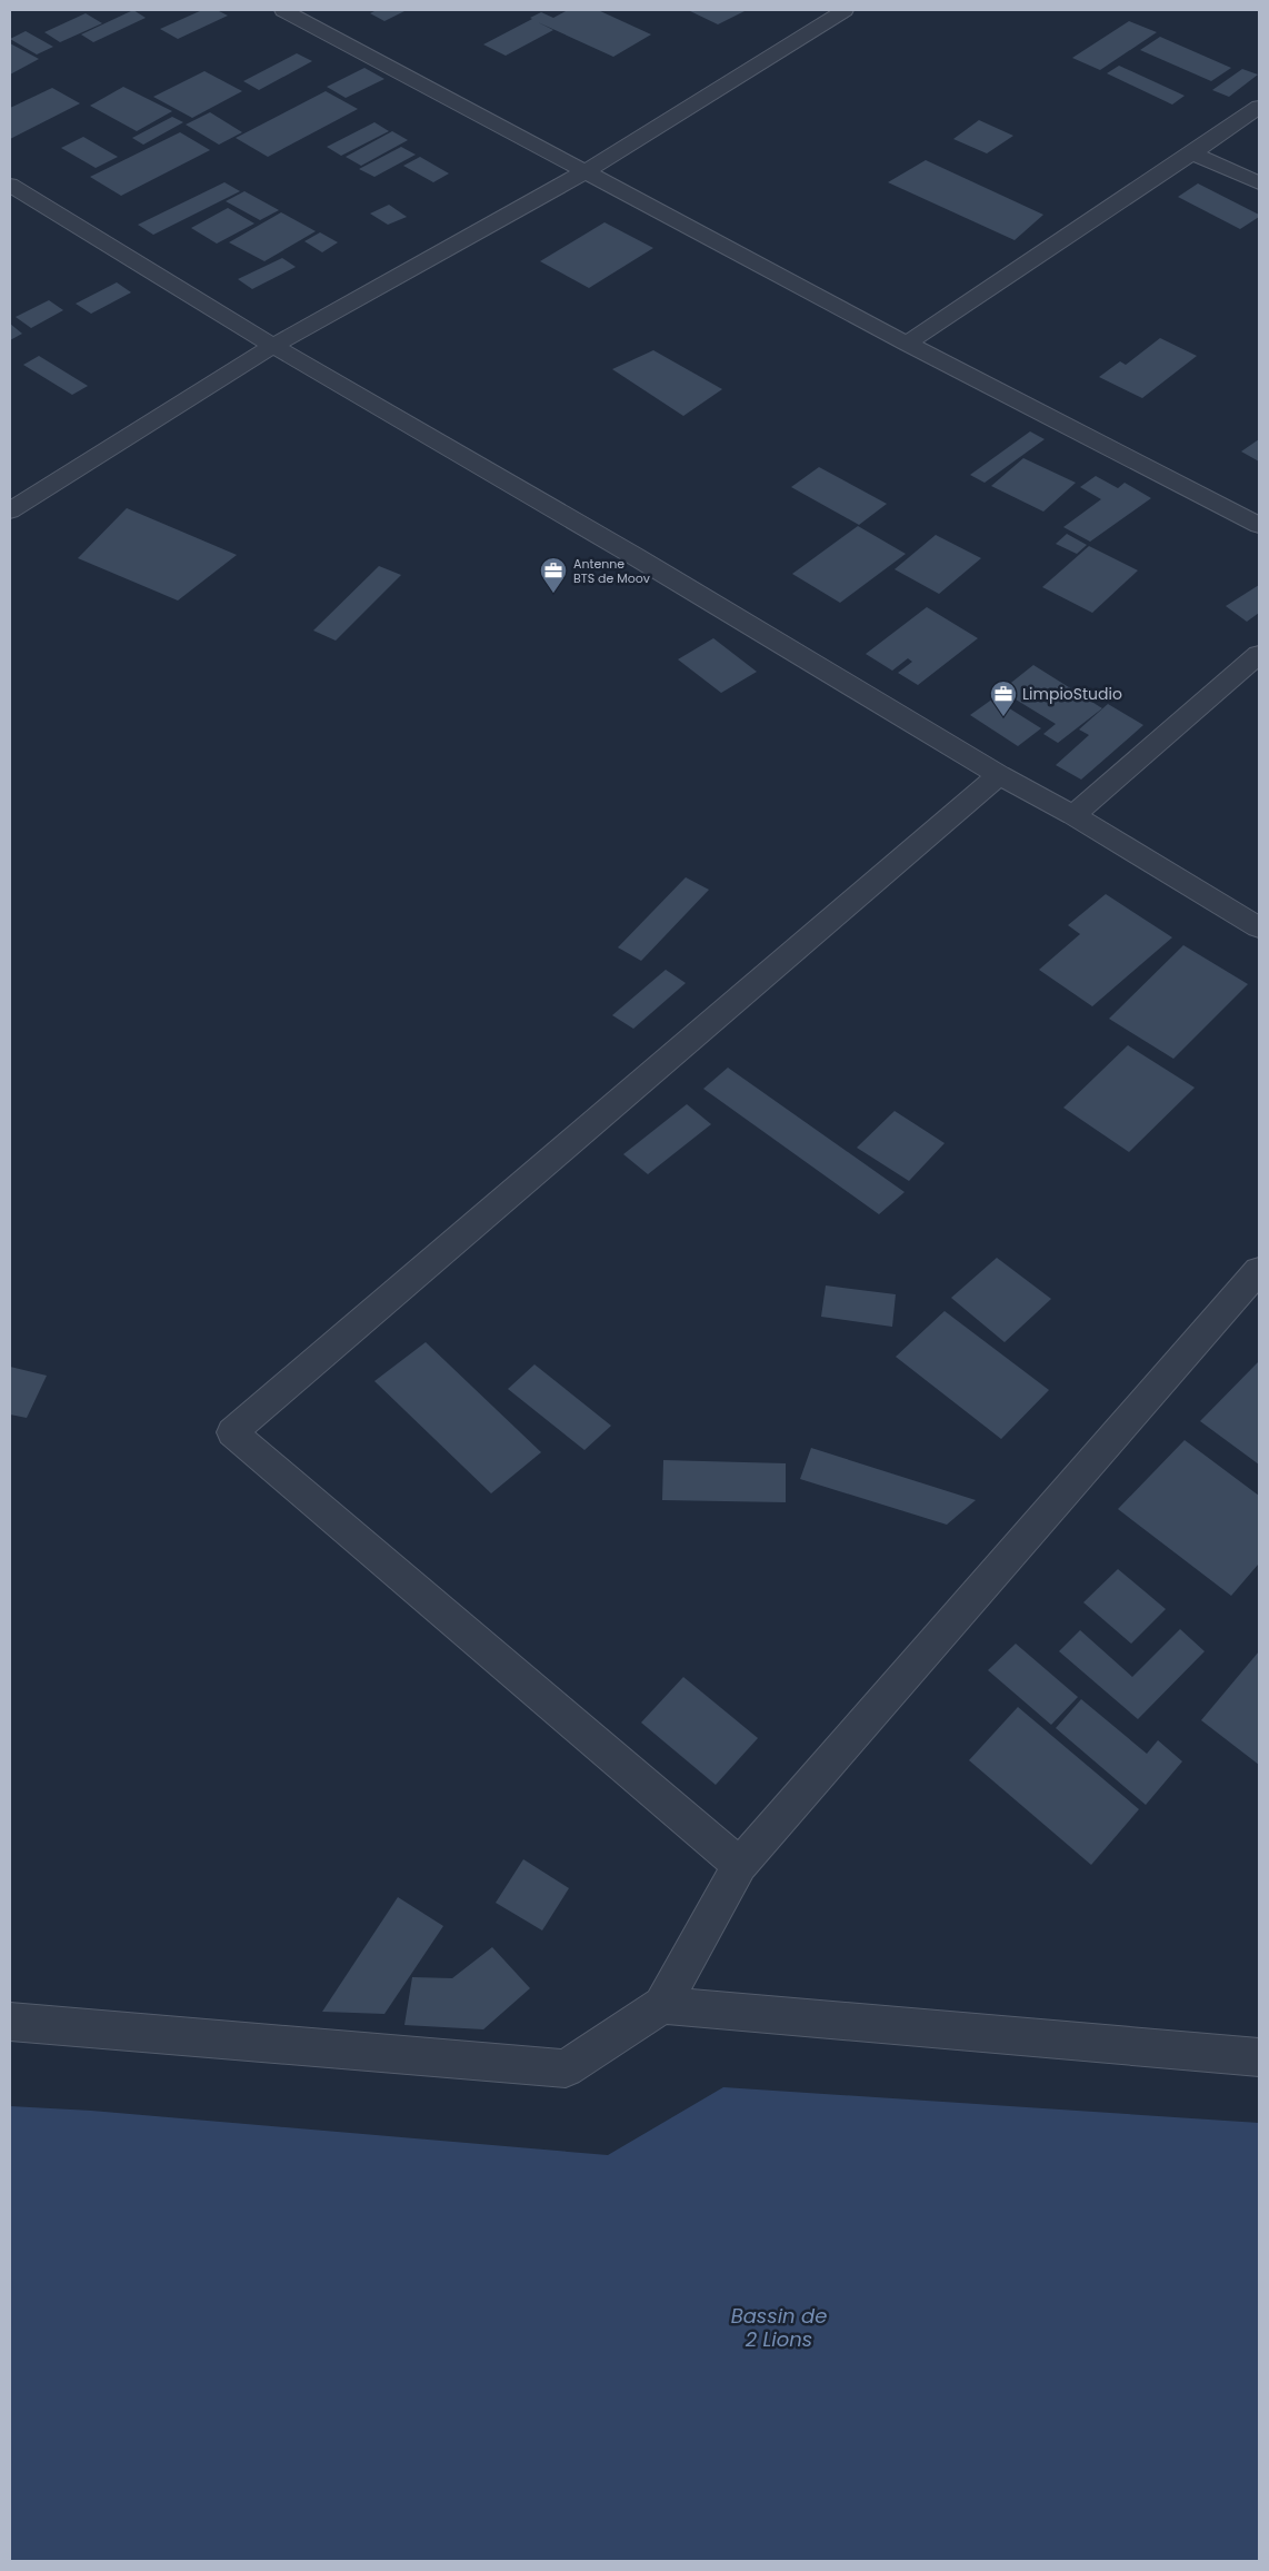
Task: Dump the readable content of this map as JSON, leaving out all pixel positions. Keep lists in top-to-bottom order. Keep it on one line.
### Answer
{"water":["Bassin de 2 Lions"],"places":{"office":["Antenne BTS de Moov","LimpioStudio"]}}
